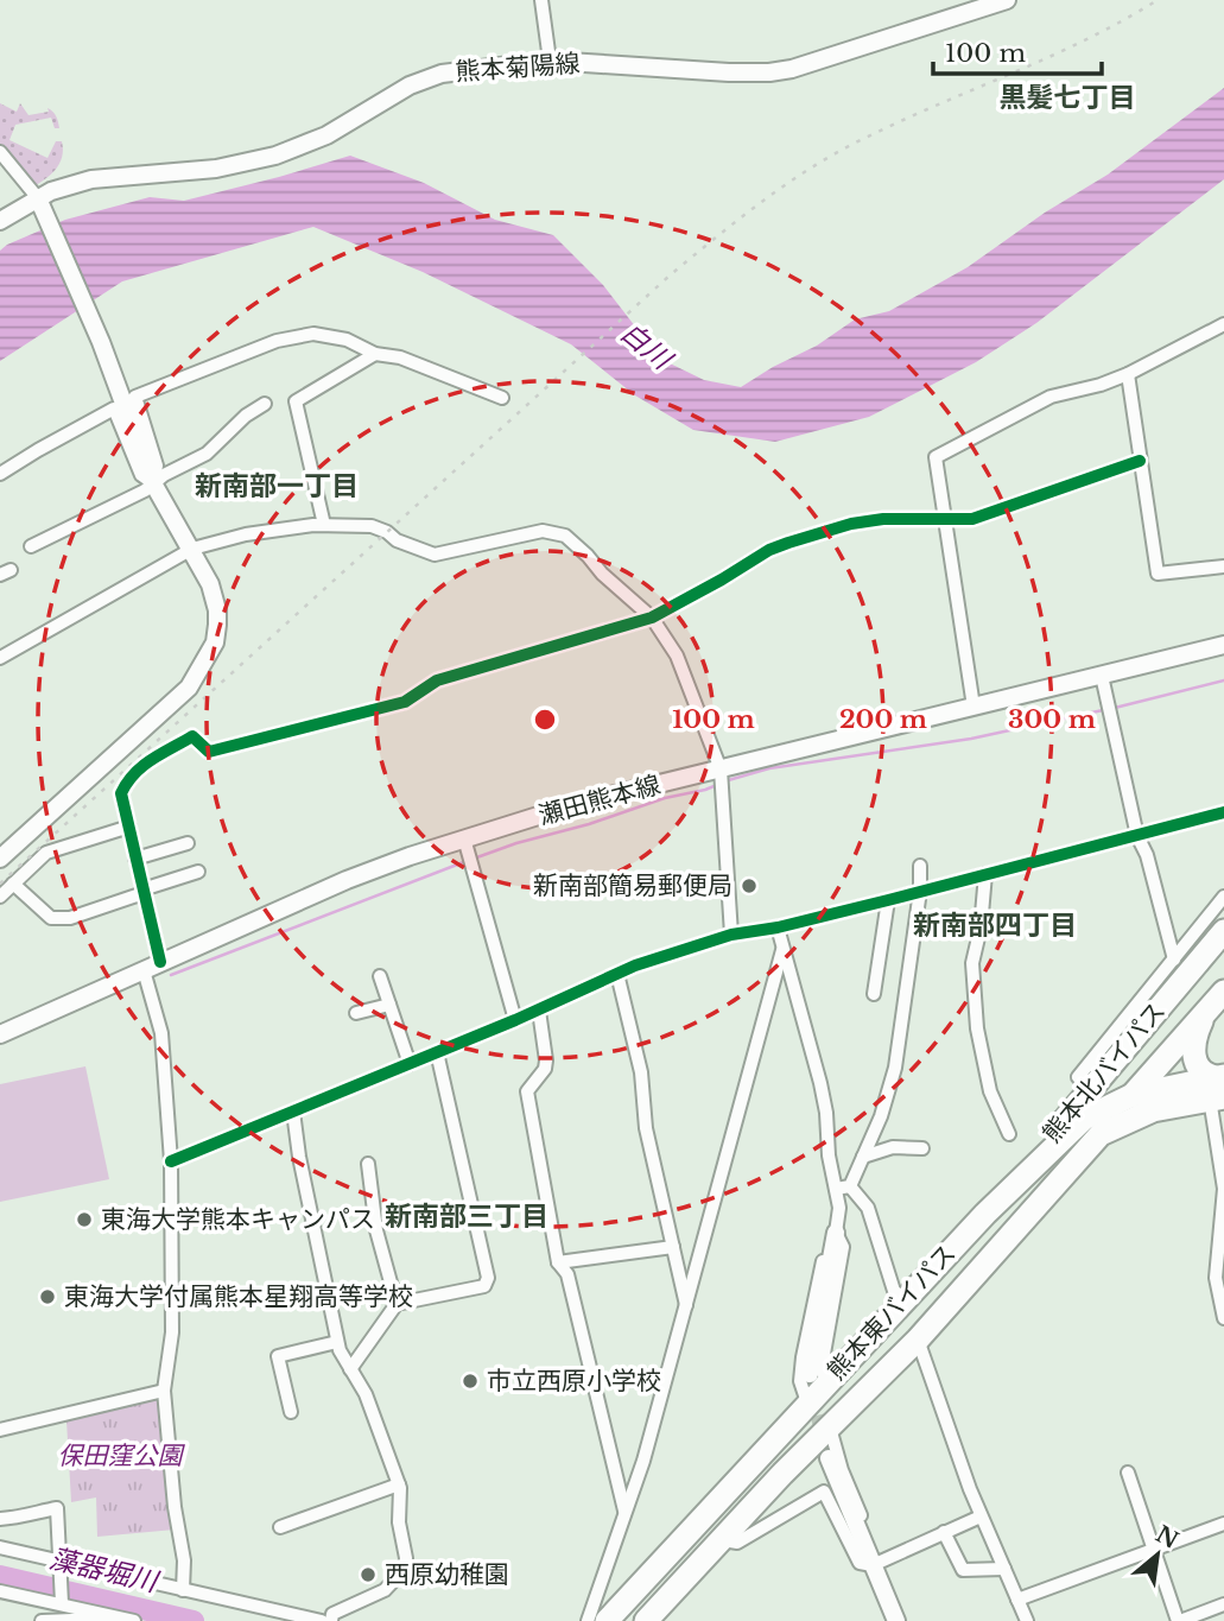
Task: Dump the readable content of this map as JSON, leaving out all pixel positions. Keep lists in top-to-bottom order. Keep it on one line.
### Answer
{"streets":{"highway":["熊本北バイパス","熊本東バイパス"],"main road":["熊本菊陽線","瀬田熊本線"]},"crossings":[["熊本北バイパス","熊本東バイパス"]],"districts":["黒髪七丁目","新南部一丁目","新南部四丁目","新南部三丁目"],"water":["白川","藻器堀川"],"parks":["保田窪公園"],"places":["新南部簡易郵便局","東海大学熊本キャンパス","東海大学付属熊本星翔高等学校","市立西原小学校","西原幼稚園"],"scale_bar":"100 m","north":"top right","rings":["100 m","200 m","300 m"]}
